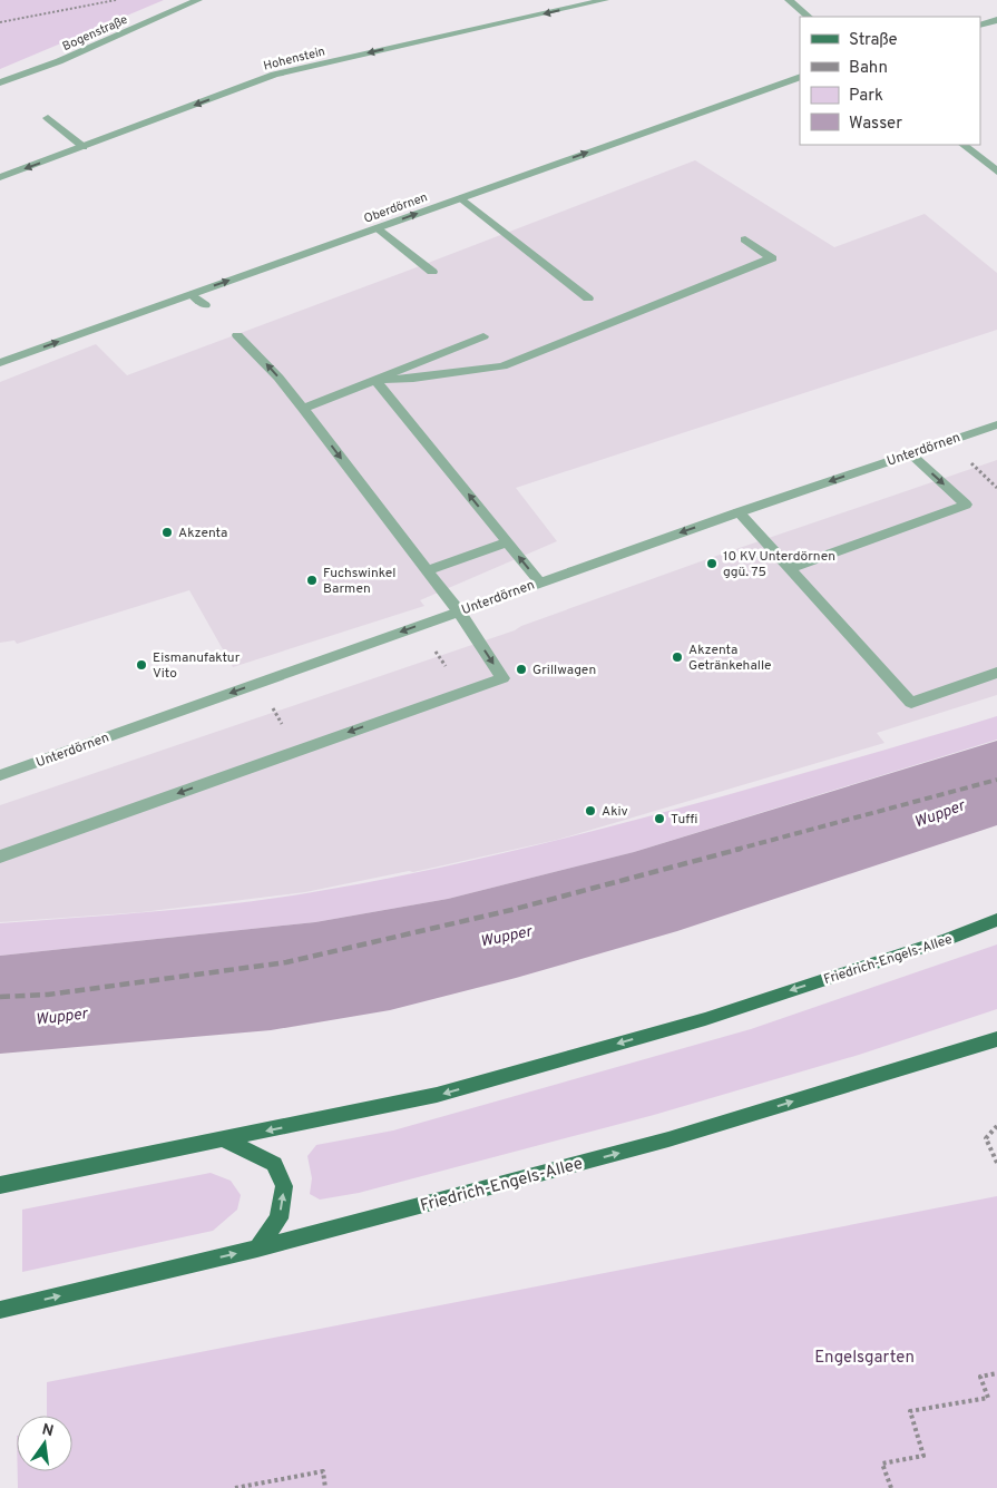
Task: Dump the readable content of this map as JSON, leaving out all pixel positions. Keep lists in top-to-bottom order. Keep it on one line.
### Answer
{"streets":{"main road":["Friedrich-Engels-Allee"],"street":["Bogenstraße","Hohenstein","Oberdörnen","Unterdörnen"]},"one_way":["Hohenstein","Oberdörnen","Unterdörnen"],"water":["Wupper"],"parks":["Engelsgarten"],"places":["Akzenta","10 KV Unterdörnen ggü. 75","Fuchswinkel Barmen","Akzenta Getränkehalle","Eismanufaktur Vito","Grillwagen","Akiv","Tuffi"],"legend":["Straße","Bahn","Park","Wasser"],"north":"top"}
